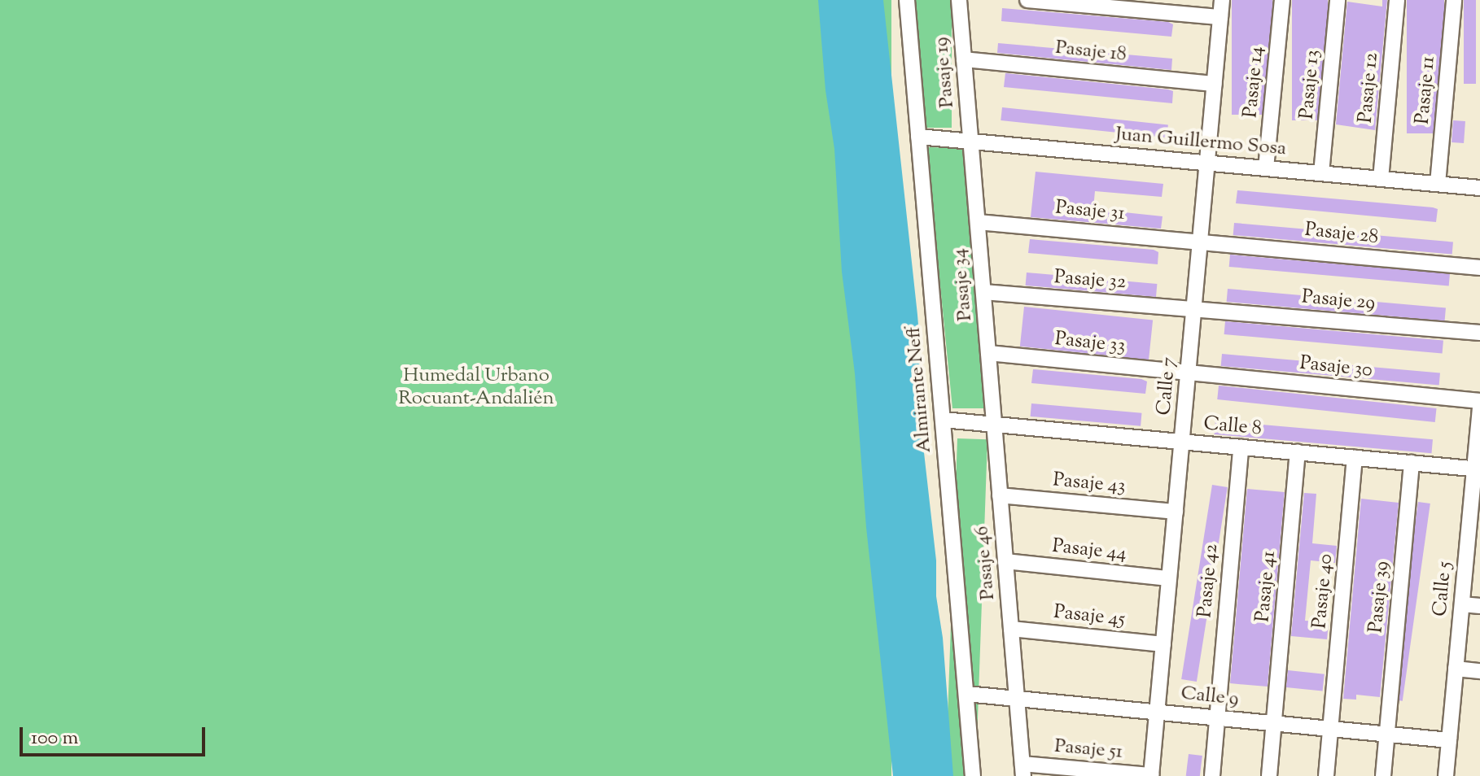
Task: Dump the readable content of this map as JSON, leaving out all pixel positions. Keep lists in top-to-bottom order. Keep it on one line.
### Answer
{"streets":{"street":["Pasaje 18","Pasaje 19","Pasaje 14","Pasaje 13","Pasaje 12","Pasaje 11","Juan Guillermo Sosa","Pasaje 31","Pasaje 28","Pasaje 32","Pasaje 34","Pasaje 29","Pasaje 33","Pasaje 30","Calle 7","Almirante Neff","Calle 8","Pasaje 43","Pasaje 44","Pasaje 46","Pasaje 42","Pasaje 41","Calle 5","Pasaje 40","Pasaje 39","Pasaje 45","Calle 9","Pasaje 51"]},"crossings":[["Pasaje 18","Pasaje 19"],["Pasaje 18","Calle 7"],["Pasaje 19","Juan Guillermo Sosa"],["Pasaje 19","Pasaje 34"],["Pasaje 14","Juan Guillermo Sosa"],["Pasaje 13","Juan Guillermo Sosa"],["Pasaje 12","Juan Guillermo Sosa"],["Pasaje 11","Juan Guillermo Sosa"],["Juan Guillermo Sosa","Pasaje 34"],["Juan Guillermo Sosa","Calle 7"],["Juan Guillermo Sosa","Almirante Neff"],["Pasaje 31","Pasaje 28"],["Pasaje 31","Pasaje 34"],["Pasaje 31","Calle 7"],["Pasaje 28","Calle 7"],["Pasaje 32","Pasaje 34"],["Pasaje 32","Pasaje 29"],["Pasaje 32","Calle 7"],["Pasaje 34","Pasaje 33"],["Pasaje 34","Calle 8"],["Pasaje 34","Pasaje 46"],["Pasaje 29","Calle 7"],["Pasaje 33","Pasaje 30"],["Pasaje 33","Calle 7"],["Pasaje 30","Calle 7"],["Calle 7","Calle 8"],["Calle 7","Pasaje 43"],["Calle 7","Pasaje 44"],["Calle 7","Pasaje 45"],["Calle 7","Calle 9"],["Calle 7","Pasaje 51"],["Almirante Neff","Calle 8"],["Almirante Neff","Calle 9"],["Calle 8","Pasaje 46"],["Calle 8","Pasaje 42"],["Calle 8","Pasaje 41"],["Calle 8","Calle 5"],["Calle 8","Pasaje 40"],["Calle 8","Pasaje 39"],["Pasaje 43","Pasaje 46"],["Pasaje 44","Pasaje 46"],["Pasaje 46","Pasaje 45"],["Pasaje 46","Calle 9"],["Pasaje 46","Pasaje 51"],["Pasaje 42","Calle 9"],["Pasaje 41","Calle 9"],["Calle 5","Calle 9"],["Pasaje 40","Calle 9"],["Pasaje 39","Calle 9"]],"parks":["Humedal Urbano Rocuant-Andalién"],"scale_bar":"100 m"}
